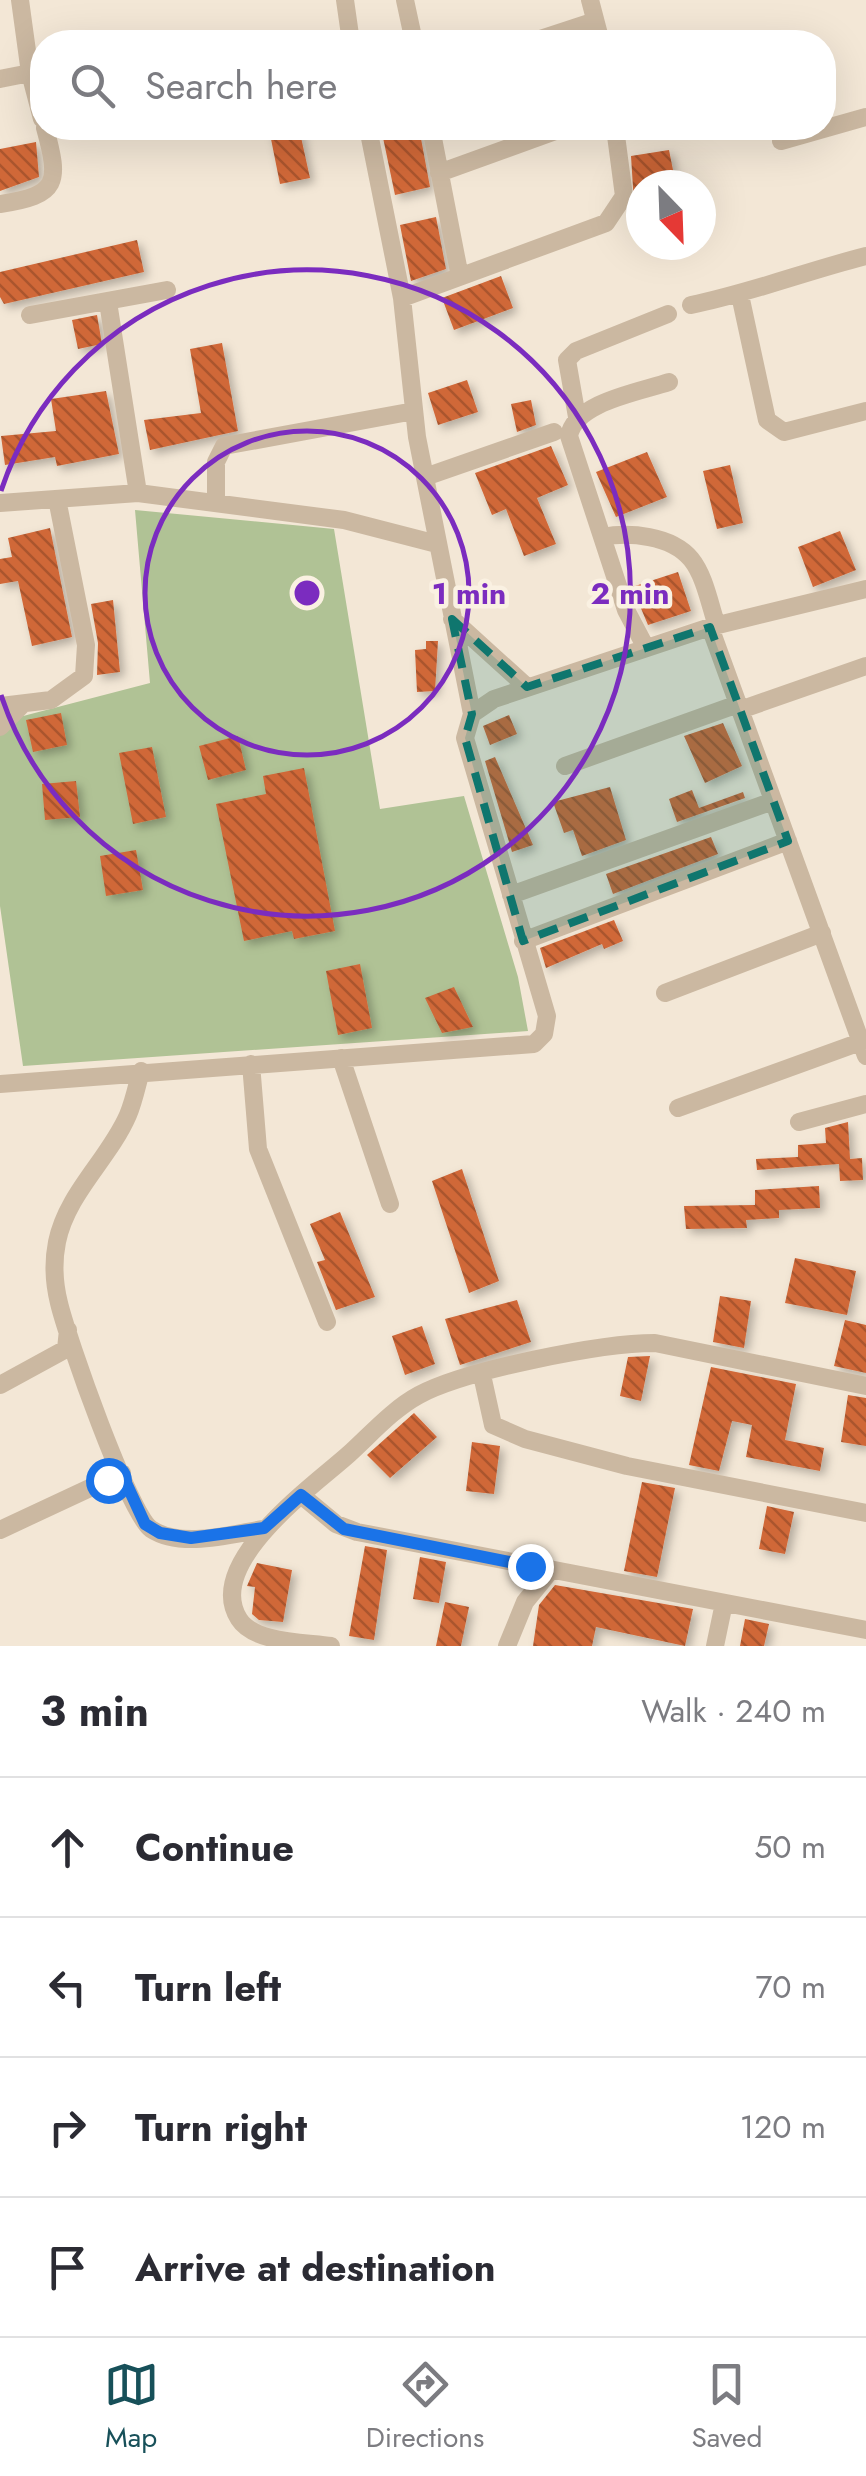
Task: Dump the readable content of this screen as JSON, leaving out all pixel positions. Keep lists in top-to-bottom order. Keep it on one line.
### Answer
{"north":"bottom right","page":{"search":"Search here","heading":["3 min","Walk · 240 m"],"list":[["Continue","50 m"],["Turn left","70 m"],["Turn right","120 m"],"Arrive at destination"],"nav":["Map","Directions","Saved"]},"rings":["1 min","2 min"]}
